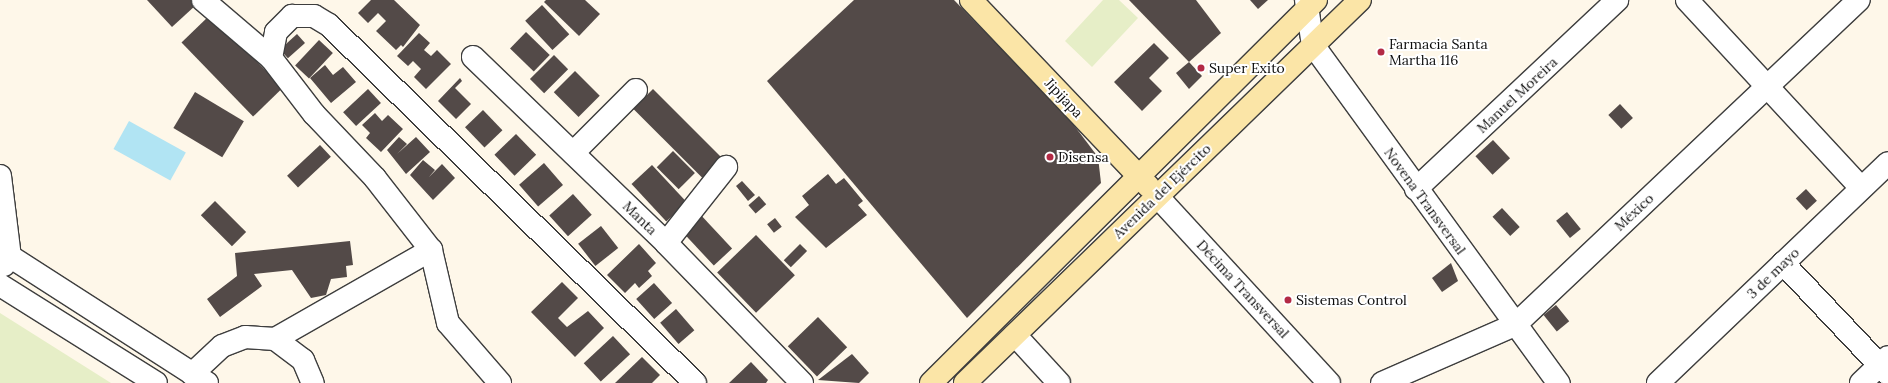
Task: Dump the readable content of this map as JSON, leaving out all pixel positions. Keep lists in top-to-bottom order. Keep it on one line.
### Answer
{"streets":{"main road":["Jipijapa","Avenida del Ejército"],"street":["Manuel Moreira","Novena Transversal","México","Manta","3 de mayo","Décima Transversal"]},"crossings":[["Manuel Moreira","Novena Transversal"],["Jipijapa","Avenida del Ejército"],["Jipijapa","Décima Transversal"],["Avenida del Ejército","Novena Transversal"],["Avenida del Ejército","Décima Transversal"],["Novena Transversal","México"]],"places":["Farmacia Santa Martha 116","Super Exito","Disensa","Sistemas Control"]}
